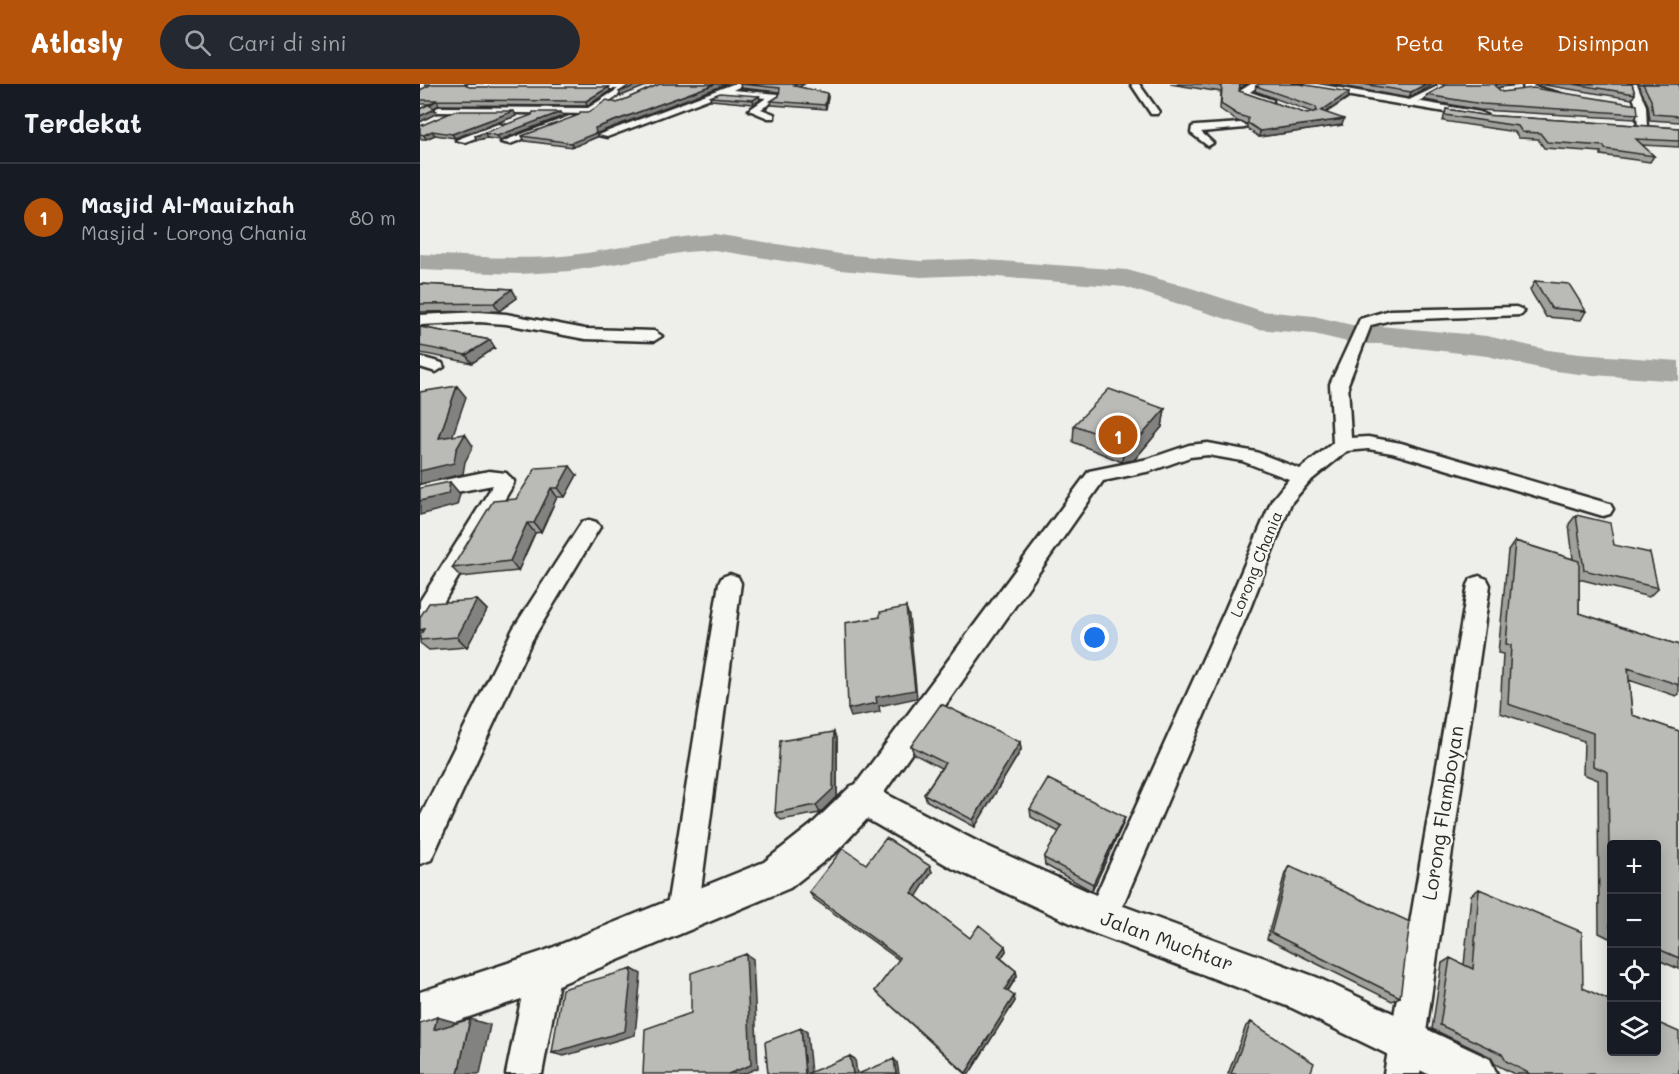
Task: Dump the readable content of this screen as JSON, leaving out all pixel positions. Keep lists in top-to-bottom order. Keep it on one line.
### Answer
{"streets":{"street":["Lorong Chania","Lorong Flamboyan","Jalan Muchtar"]},"crossings":[["Lorong Chania","Jalan Muchtar"],["Lorong Flamboyan","Jalan Muchtar"]],"page":{"header":"Atlasly","search":"Cari di sini","nav":["Peta","Rute","Disimpan"],"heading":"Terdekat","list":[{"mark":"1","name":"Masjid Al-Mauizhah","note":"Masjid · Lorong Chania","value":"80 m"}],"pins":"1","map_buttons":["+","−"]}}
